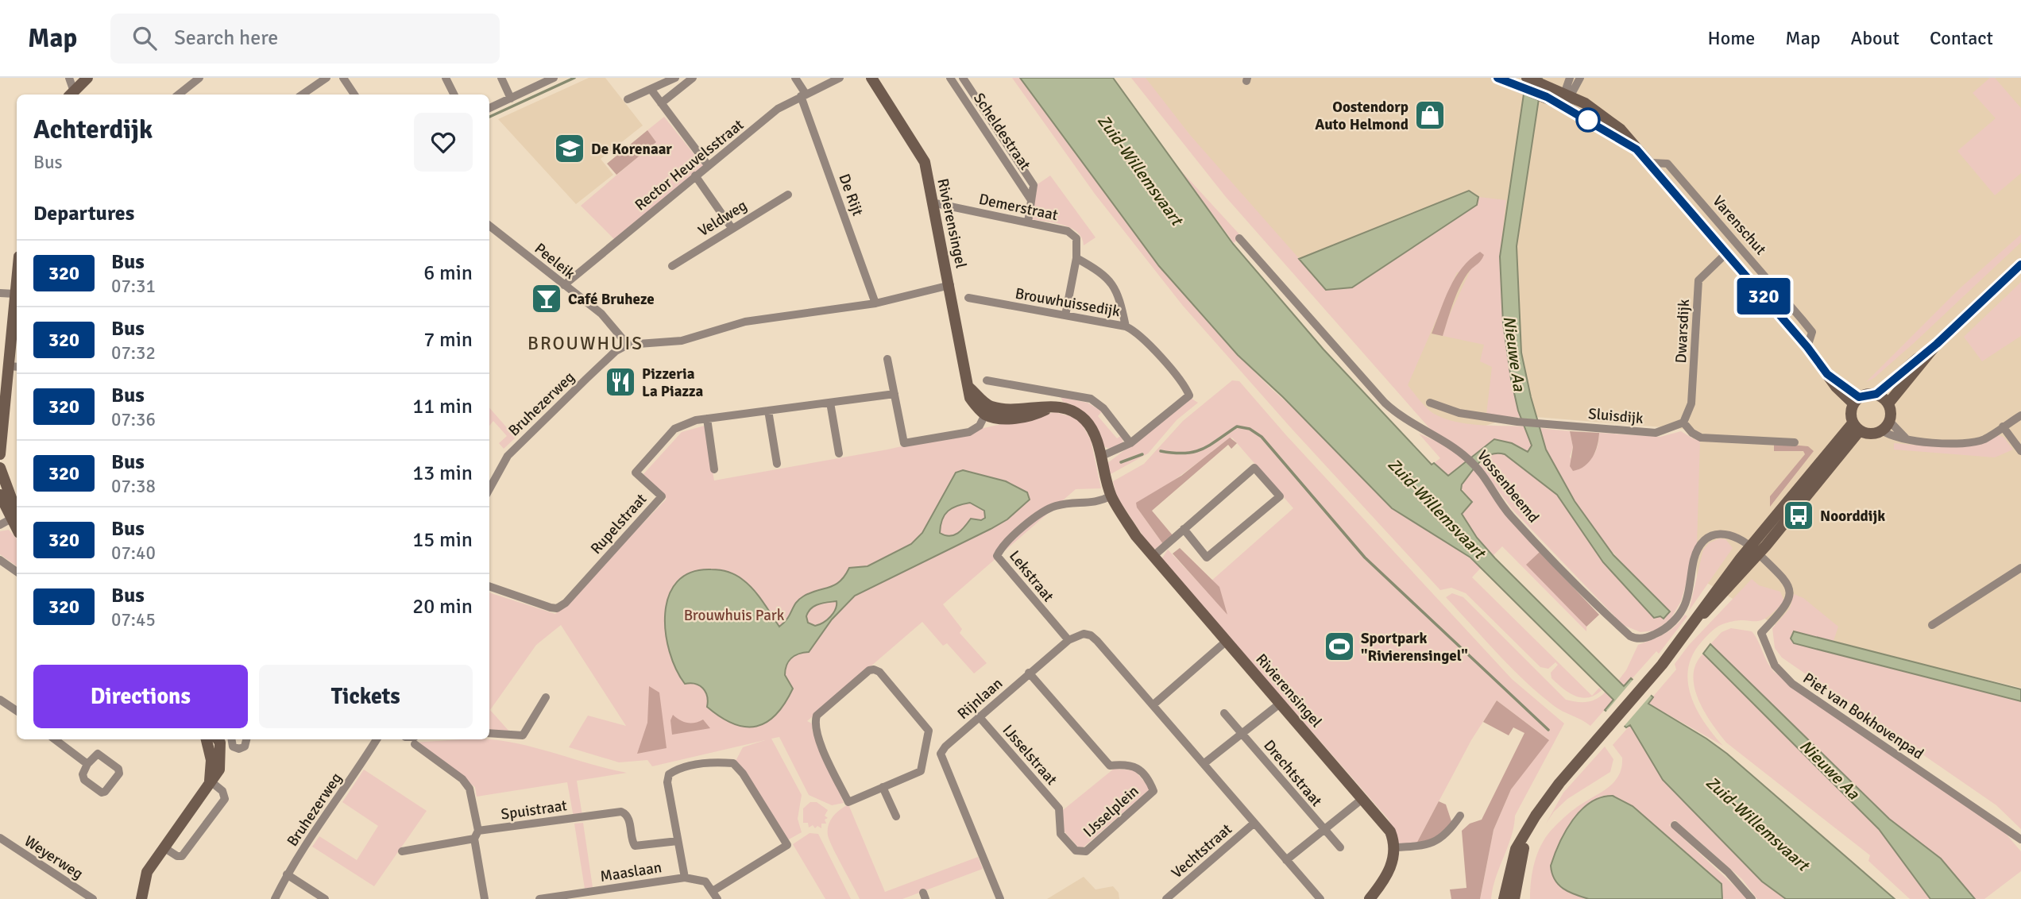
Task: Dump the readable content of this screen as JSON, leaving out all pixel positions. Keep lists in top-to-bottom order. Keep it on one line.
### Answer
{"streets":{"street":["Scheldestraat","Rector Heuvelsstraat","De Rijt","Demerstraat","Veldweg","Rivierensingel","Varenschut","Peeleik","Brouwhuissedijk","Dwarsdijk","Bruhezerweg","Sluisdijk","Vossenbeemd","Rupelstraat","Lekstraat","Rijnlaan","Piet van Bokhovenpad","IJsselstraat","Drechtstraat","Spuistraat","IJsselplein","Vechtstraat","Weyerweg","Maaslaan"]},"crossings":[["Scheldestraat","Demerstraat"],["Rector Heuvelsstraat","De Rijt"],["Rector Heuvelsstraat","Peeleik"],["Demerstraat","Rivierensingel"],["Demerstraat","Brouwhuissedijk"],["Rivierensingel","Brouwhuissedijk"],["Rivierensingel","Lekstraat"],["Rivierensingel","Drechtstraat"],["Varenschut","Dwarsdijk"],["Peeleik","Bruhezerweg"],["Dwarsdijk","Sluisdijk"],["Vossenbeemd","Piet van Bokhovenpad"],["Lekstraat","Rijnlaan"],["Rijnlaan","IJsselstraat"],["Rijnlaan","IJsselplein"],["IJsselstraat","IJsselplein"]],"districts":["BROUWHUIS"],"water":["Zuid-Willemsvaart","Nieuwe Aa"],"parks":["Brouwhuis Park"],"places":{"shop":["Oostendorp Auto Helmond"],"school or university":["De Korenaar"],"bar":["Café Bruheze"],"restaurant":["Pizzeria La Piazza"],"bus stop":["Noorddijk"],"sports":["Sportpark \"Rivierensingel\""]},"lines":["bus line 320"],"page":{"header":"Map","search":"Search here","nav":["Home","Map","About","Contact"],"on_map":"320","heading":[["Achterdijk","Bus"],"Departures"],"list":[{"mark":"320","name":"Bus","note":"07:31","value":"6 min"},{"mark":"320","name":"Bus","note":"07:32","value":"7 min"},{"mark":"320","name":"Bus","note":"07:36","value":"11 min"},{"mark":"320","name":"Bus","note":"07:38","value":"13 min"},{"mark":"320","name":"Bus","note":"07:40","value":"15 min"},{"mark":"320","name":"Bus","note":"07:45","value":"20 min"}],"buttons":["Directions","Tickets"]}}
